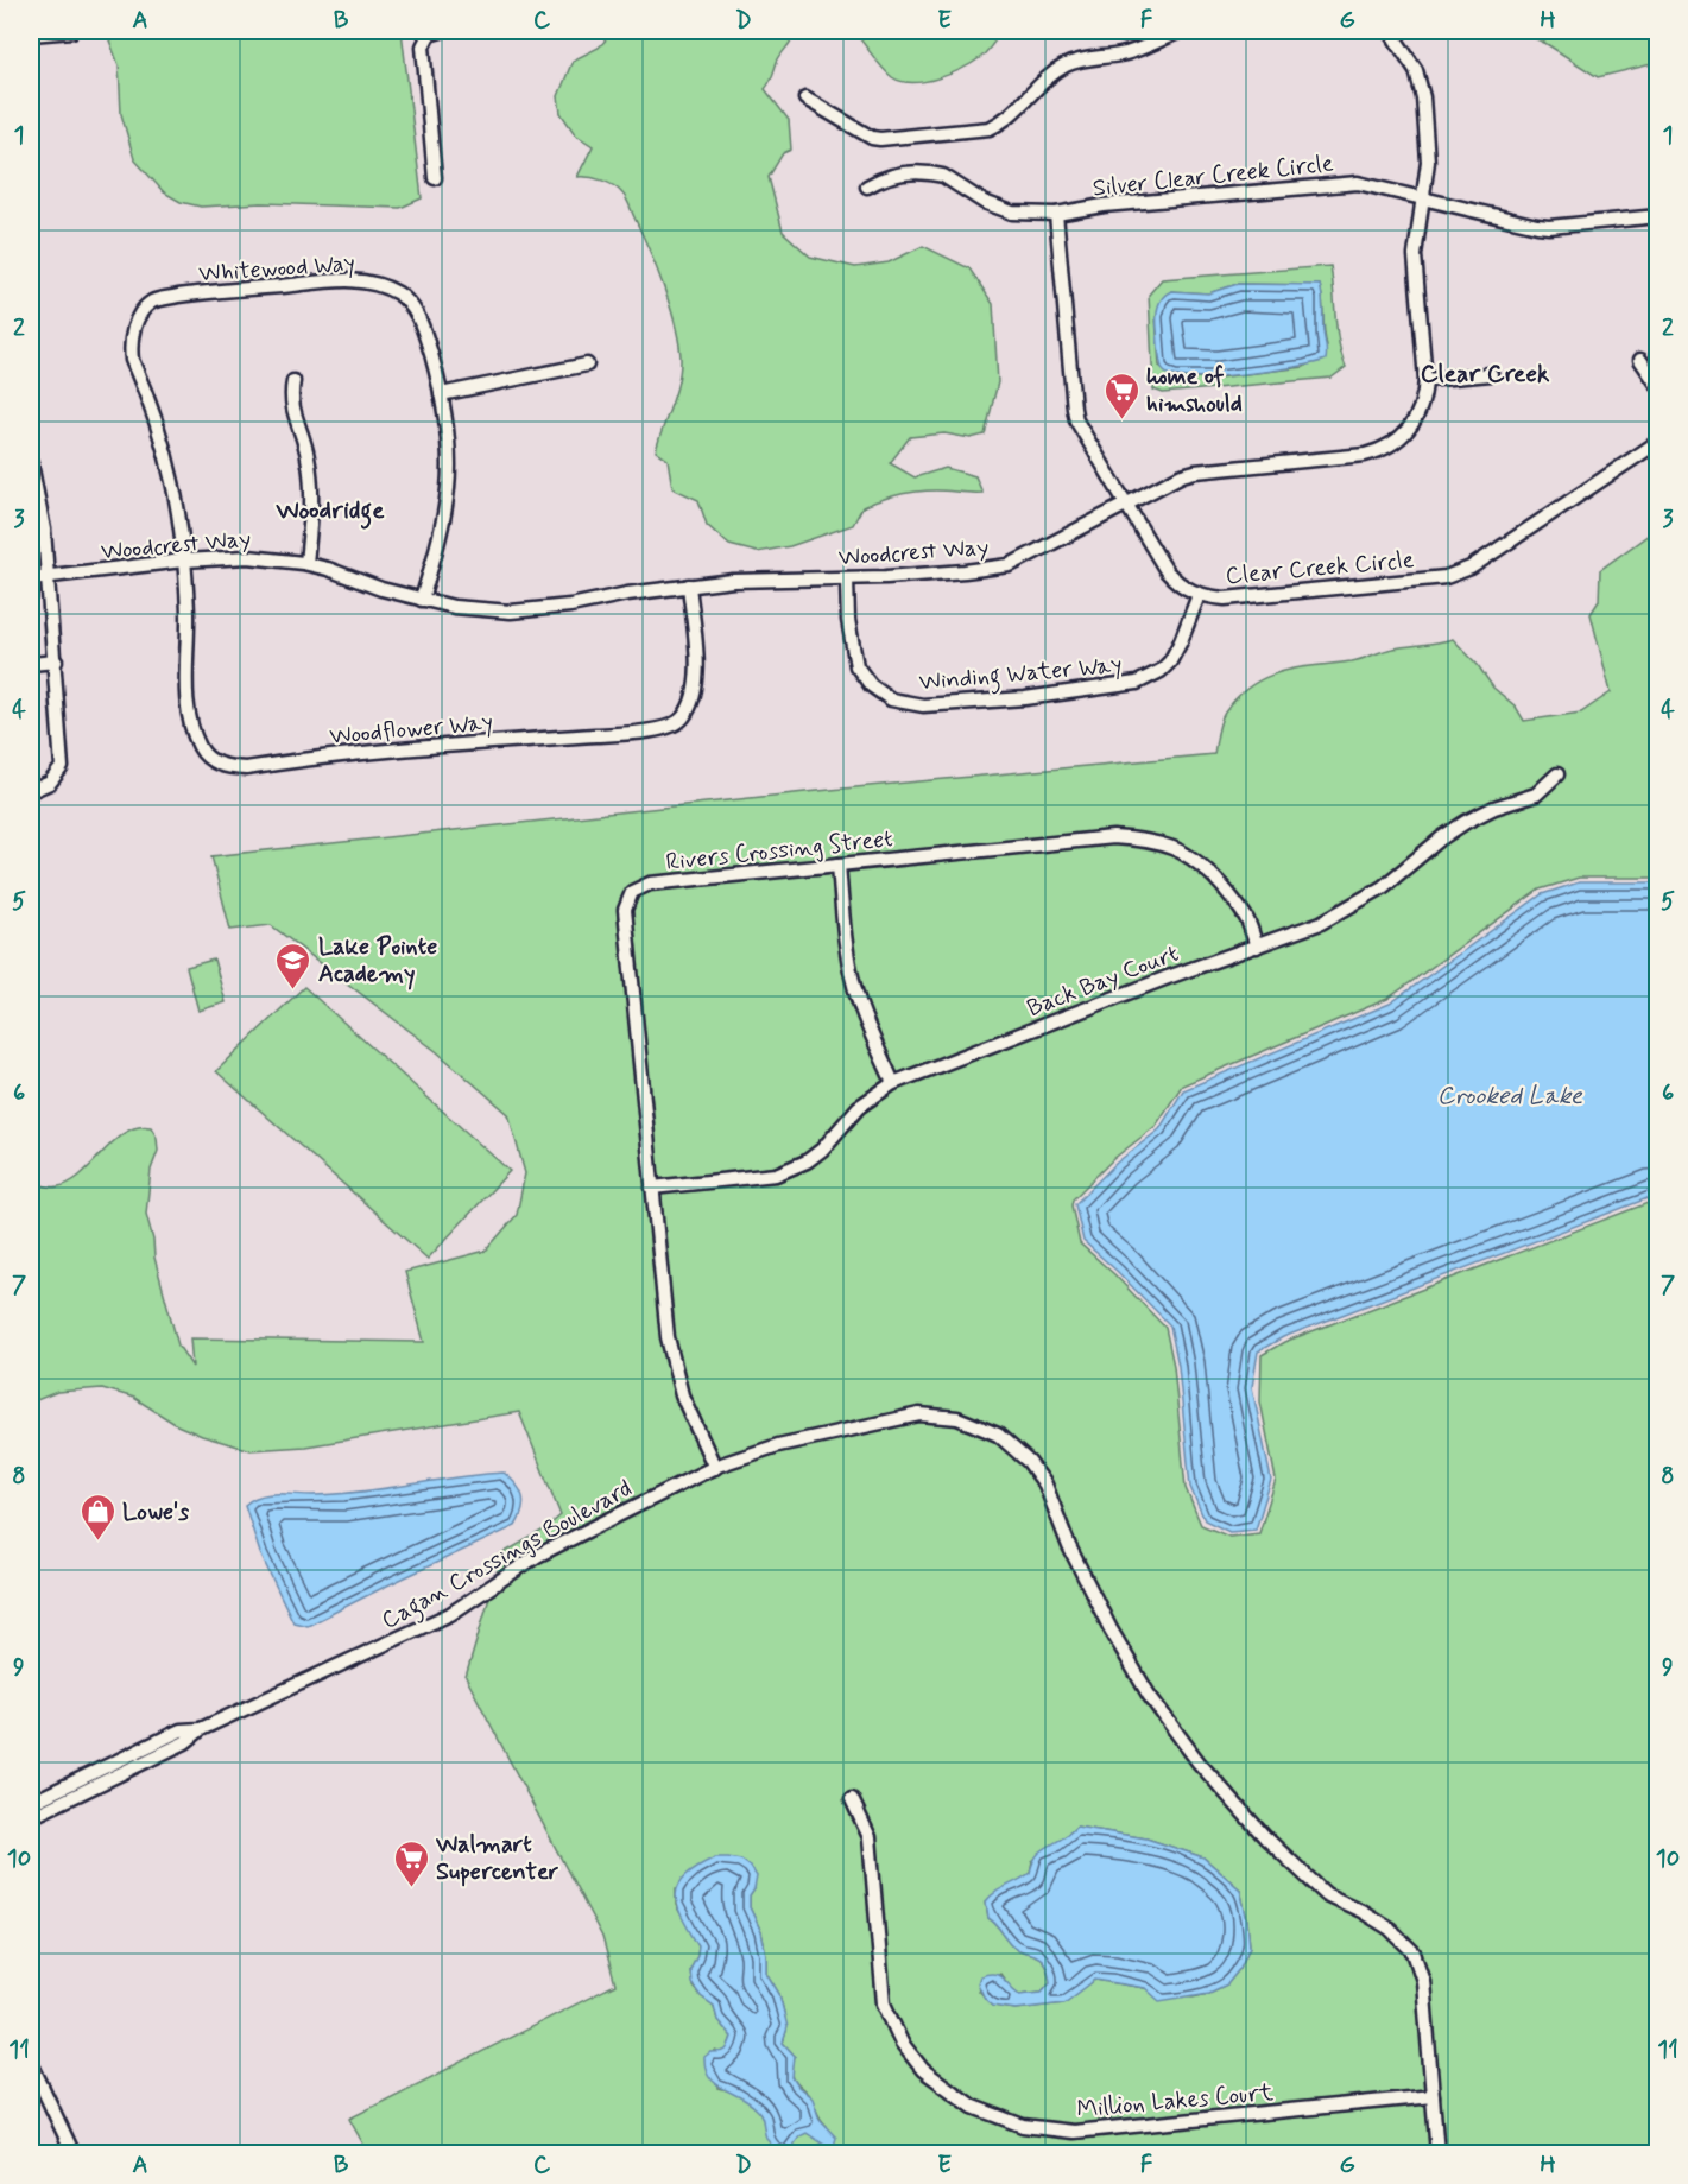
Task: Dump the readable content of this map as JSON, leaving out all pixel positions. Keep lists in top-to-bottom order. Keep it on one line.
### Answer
{"streets":{"street":["Silver Clear Creek Circle","Whitewood Way","Woodcrest Way","Clear Creek Circle","Winding Water Way","Woodflower Way","Rivers Crossing Street","Back Bay Court","Cagan Crossings Boulevard","Million Lakes Court"]},"crossings":[["Silver Clear Creek Circle","Woodcrest Way"],["Silver Clear Creek Circle","Clear Creek Circle"],["Whitewood Way","Woodcrest Way"],["Whitewood Way","Woodflower Way"],["Woodcrest Way","Clear Creek Circle"],["Woodcrest Way","Winding Water Way"],["Woodcrest Way","Woodflower Way"],["Clear Creek Circle","Winding Water Way"],["Rivers Crossing Street","Back Bay Court"],["Rivers Crossing Street","Cagan Crossings Boulevard"],["Cagan Crossings Boulevard","Million Lakes Court"]],"districts":["Clear Creek","Woodridge"],"water":["Crooked Lake"],"places":{"supermarket":["home of himshould","Walmart Supercenter"],"school or university":["Lake Pointe Academy"],"shop":["Lowe's"]},"grid":{"columns":["A","B","C","D","E","F","G","H"],"rows":["1","2","3","4","5","6","7","8","9","10","11"]}}
